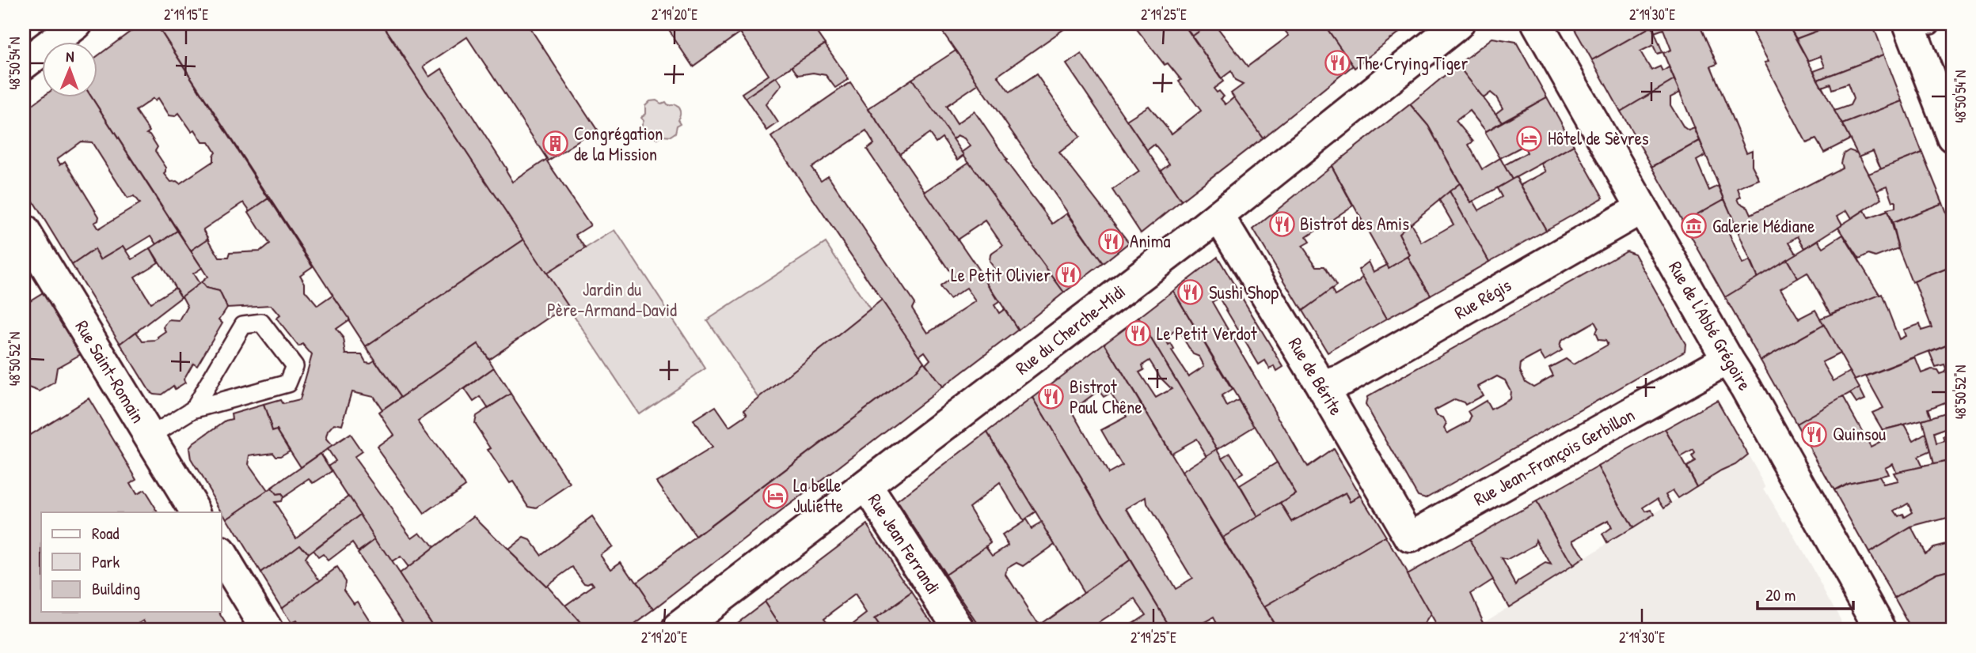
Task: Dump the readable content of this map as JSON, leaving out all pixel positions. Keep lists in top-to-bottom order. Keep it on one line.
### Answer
{"streets":{"street":["Rue Régis","Rue de l'Abbé Grégoire","Rue du Cherche-Midi","Rue Saint-Romain","Rue de Bérite","Rue Jean-François Gerbillon","Rue Jean Ferrandi"]},"crossings":[["Rue Régis","Rue de l'Abbé Grégoire"],["Rue Régis","Rue de Bérite"],["Rue de l'Abbé Grégoire","Rue Jean-François Gerbillon"],["Rue du Cherche-Midi","Rue de Bérite"],["Rue du Cherche-Midi","Rue Jean Ferrandi"],["Rue de Bérite","Rue Jean-François Gerbillon"]],"parks":["Jardin du Père-Armand-David"],"places":{"restaurant":["The Crying Tiger","Bistrot des Amis","Anima","Le Petit Olivier","Sushi Shop","Le Petit Verdot","Bistrot Paul Chêne","Quinsou"],"hotel":["Hôtel de Sèvres","La belle Juliette"],"building":["Congrégation de la Mission"],"museum":["Galerie Médiane"]},"legend":["Road","Park","Building"],"scale_bar":"20 m","north":"top","coordinates":["2°19'15\"E","2°19'20\"E","2°19'25\"E","2°19'30\"E","48°50'54\"N","48°50'52\"N"]}
